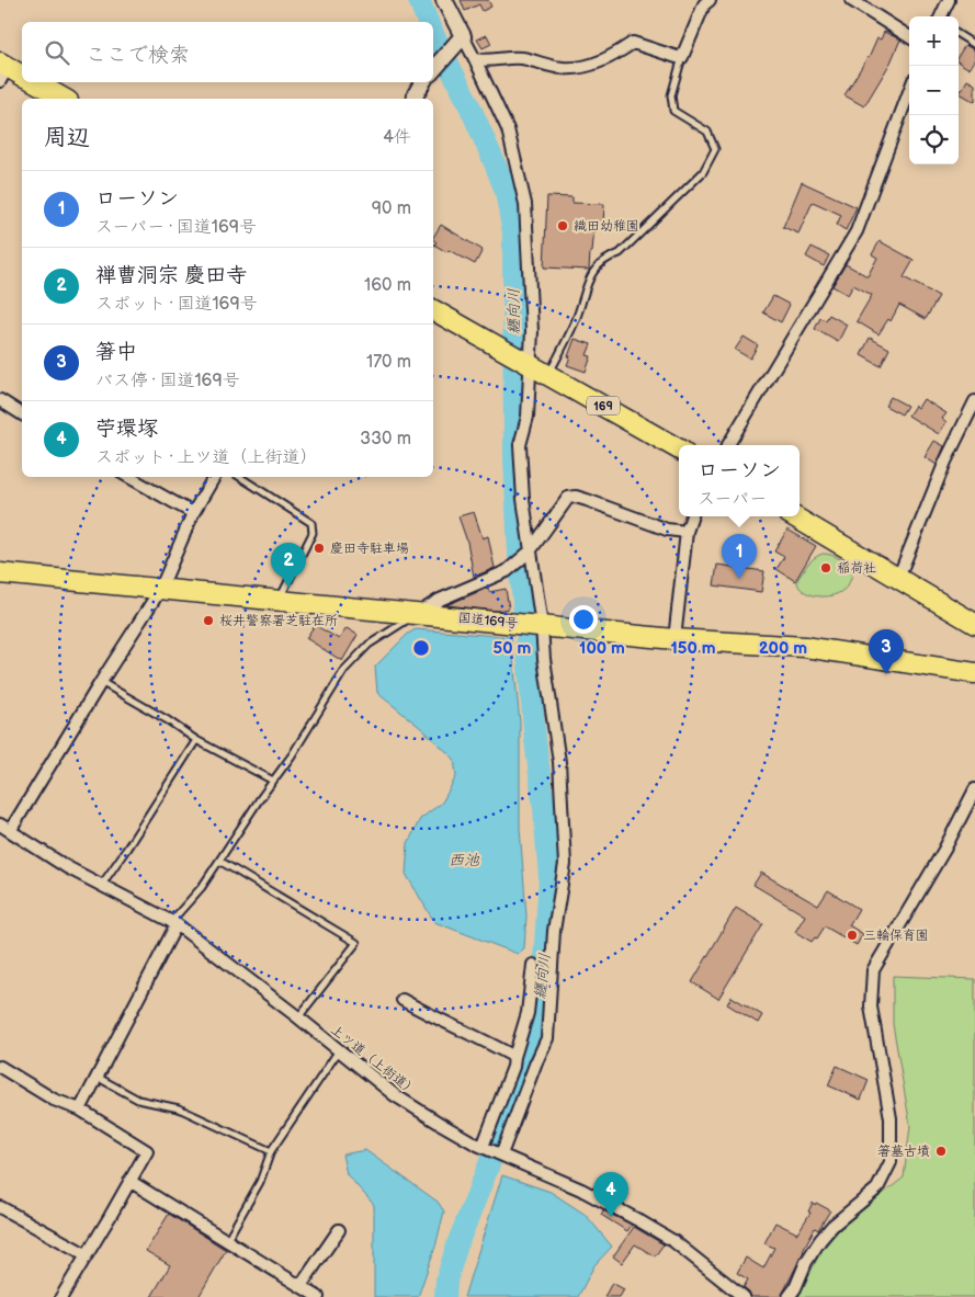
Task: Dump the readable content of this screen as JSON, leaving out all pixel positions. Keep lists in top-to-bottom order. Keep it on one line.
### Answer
{"streets":{"highway":["169","国道169号"],"street":["上ツ道（上街道）"]},"water":["纒向川","西池"],"places":["織田幼稚園","慶田寺駐車場","稲荷社","桜井警察署芝駐在所","三輪保育園","箸墓古墳"],"page":{"map_buttons":["+","−"],"search":"ここで検索","heading":["周辺","4件"],"list":[{"mark":"1","name":"ローソン","note":"スーパー · 国道169号","value":"90 m"},{"mark":"2","name":"禅曹洞宗 慶田寺","note":"スポット · 国道169号","value":"160 m"},{"mark":"3","name":"箸中","note":"バス停 · 国道169号","value":"170 m"},{"mark":"4","name":"苧環塚","note":"スポット · 上ツ道（上街道）","value":"330 m"}],"popup":["ローソン","スーパー"],"pins":["1","2","3","4"]},"rings":["50 m","100 m","150 m","200 m"]}
